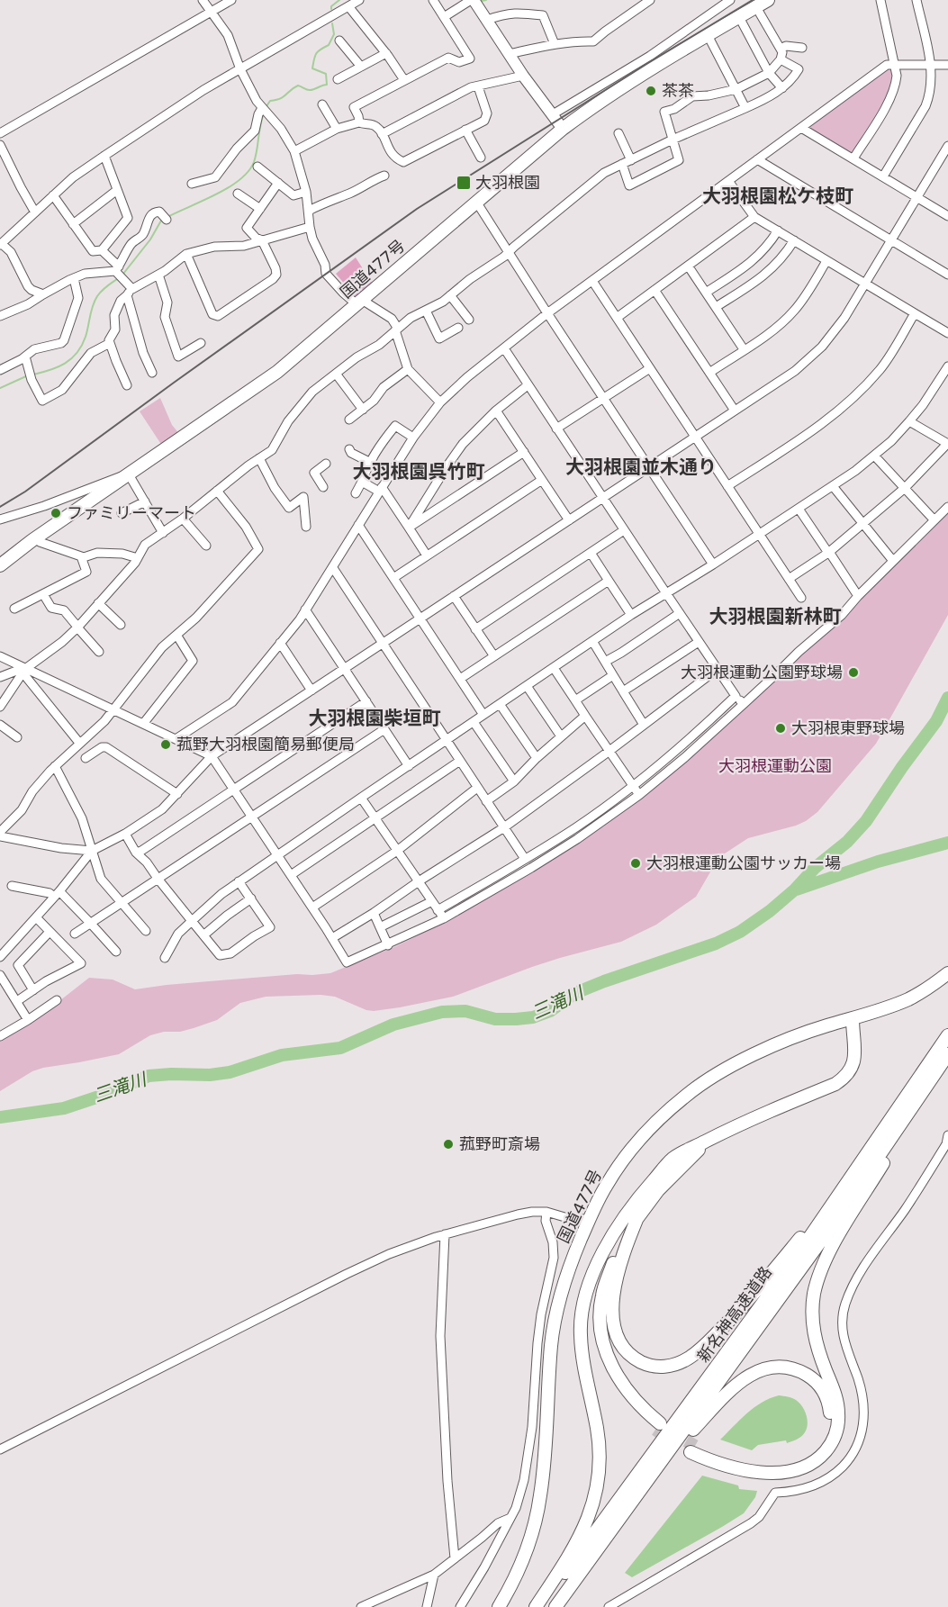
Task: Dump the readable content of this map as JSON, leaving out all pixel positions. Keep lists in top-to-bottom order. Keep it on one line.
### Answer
{"streets":{"highway":["国道477号","新名神高速道路"]},"districts":["大羽根園松ケ枝町","大羽根園並木通り","大羽根園呉竹町","大羽根園新林町","大羽根園柴垣町"],"water":["三滝川"],"parks":["大羽根運動公園"],"places":{"other":["茶茶","ファミリーマート","大羽根運動公園野球場","大羽根東野球場","菰野大羽根園簡易郵便局","大羽根運動公園サッカー場","菰野町斎場"],"transit":["大羽根園"]}}
